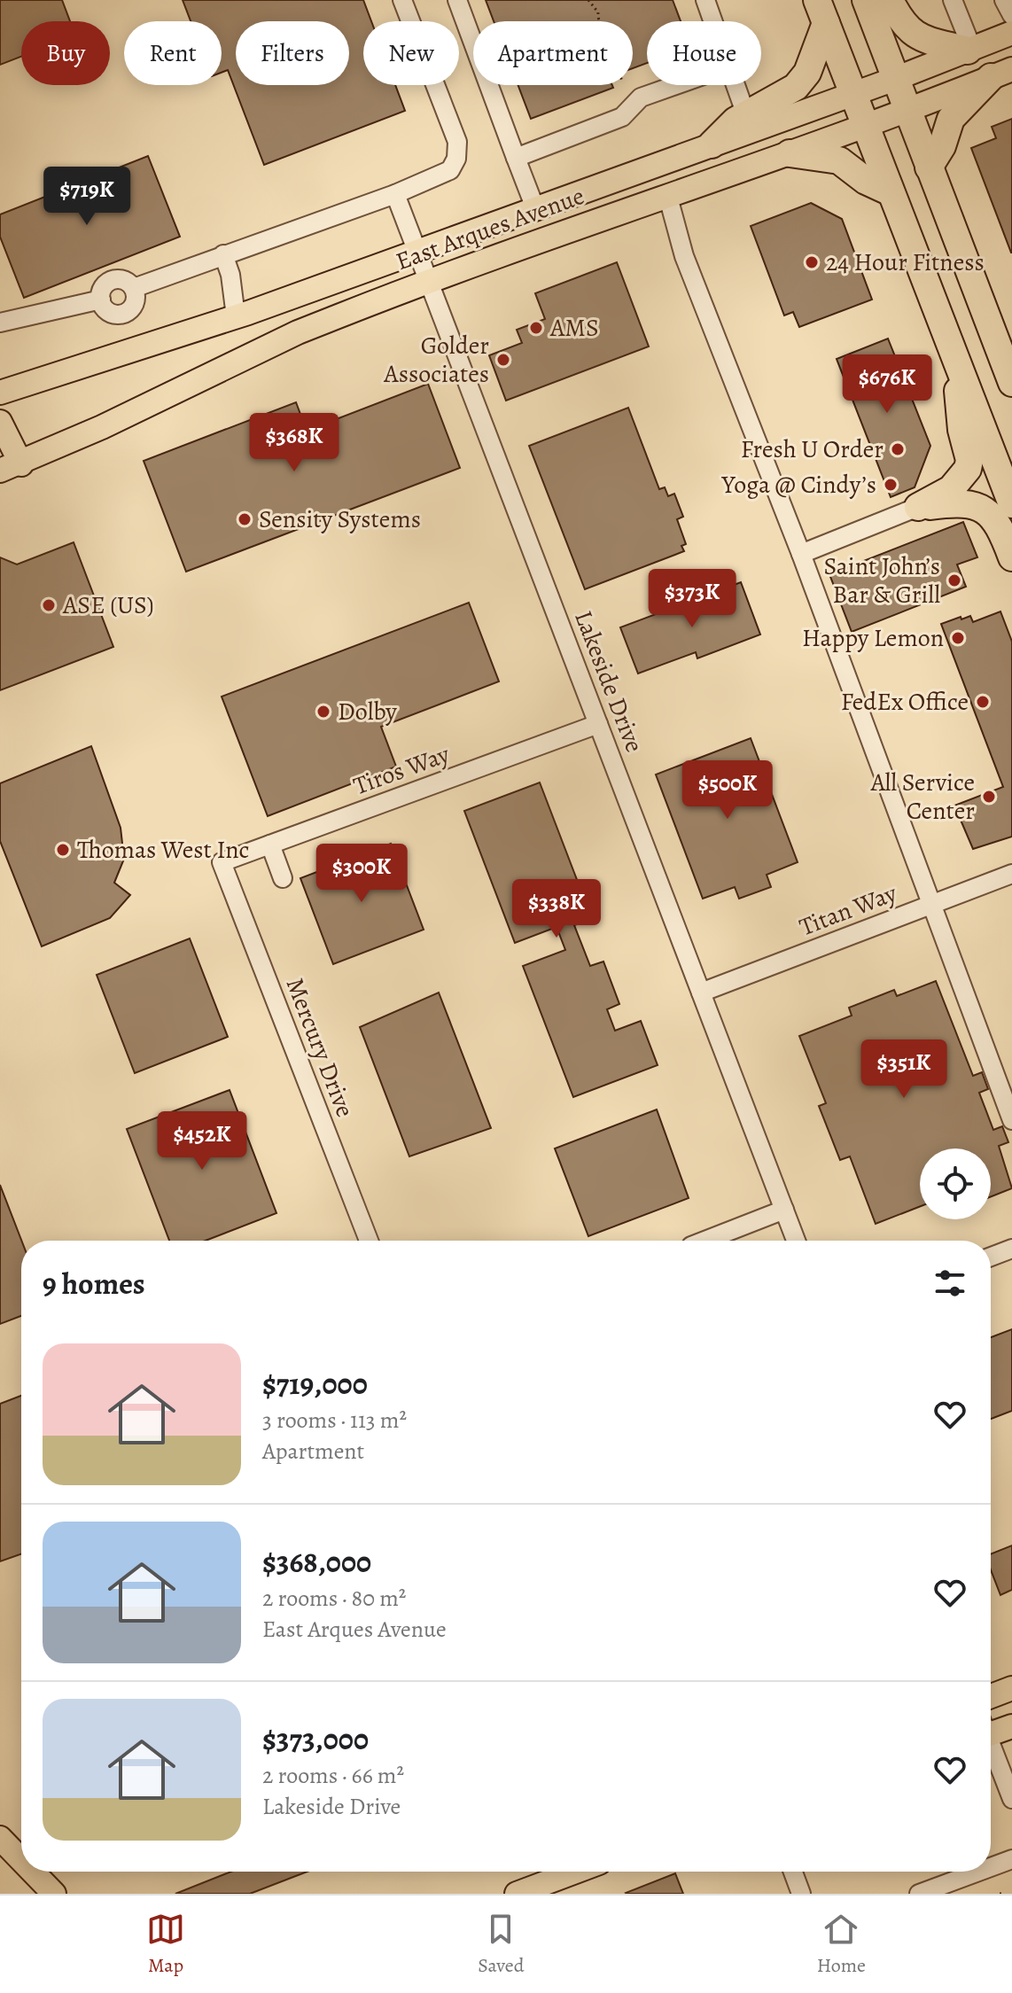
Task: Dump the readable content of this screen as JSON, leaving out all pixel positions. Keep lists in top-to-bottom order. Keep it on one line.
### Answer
{"streets":{"main road":["East Arques Avenue"],"street":["Lakeside Drive","Tiros Way","Titan Way","Mercury Drive"]},"crossings":[["East Arques Avenue","Lakeside Drive"],["Lakeside Drive","Tiros Way"],["Lakeside Drive","Titan Way"],["Tiros Way","Mercury Drive"]],"places":["24 Hour Fitness","AMS","Golder Associates","Fresh U Order","Yoga @ Cindy’s","Sensity Systems","Saint John’s Bar & Grill","ASE (US)","Happy Lemon","FedEx Office","Dolby","All Service Center","Thomas West Inc"],"page":{"chip":["Buy","Rent","Filters","New","Apartment","House"],"price":["$719K","$676K","$368K","$373K","$500K","$300K","$338K","$351K","$452K"],"heading":"9 homes","list":[{"name":"$719,000","note":"3 rooms · 113 m² · Apartment"},{"name":"$368,000","note":"2 rooms · 80 m² · East Arques Avenue"},{"name":"$373,000","note":"2 rooms · 66 m² · Lakeside Drive"}],"tabs":["Map","Saved","Home"]}}
